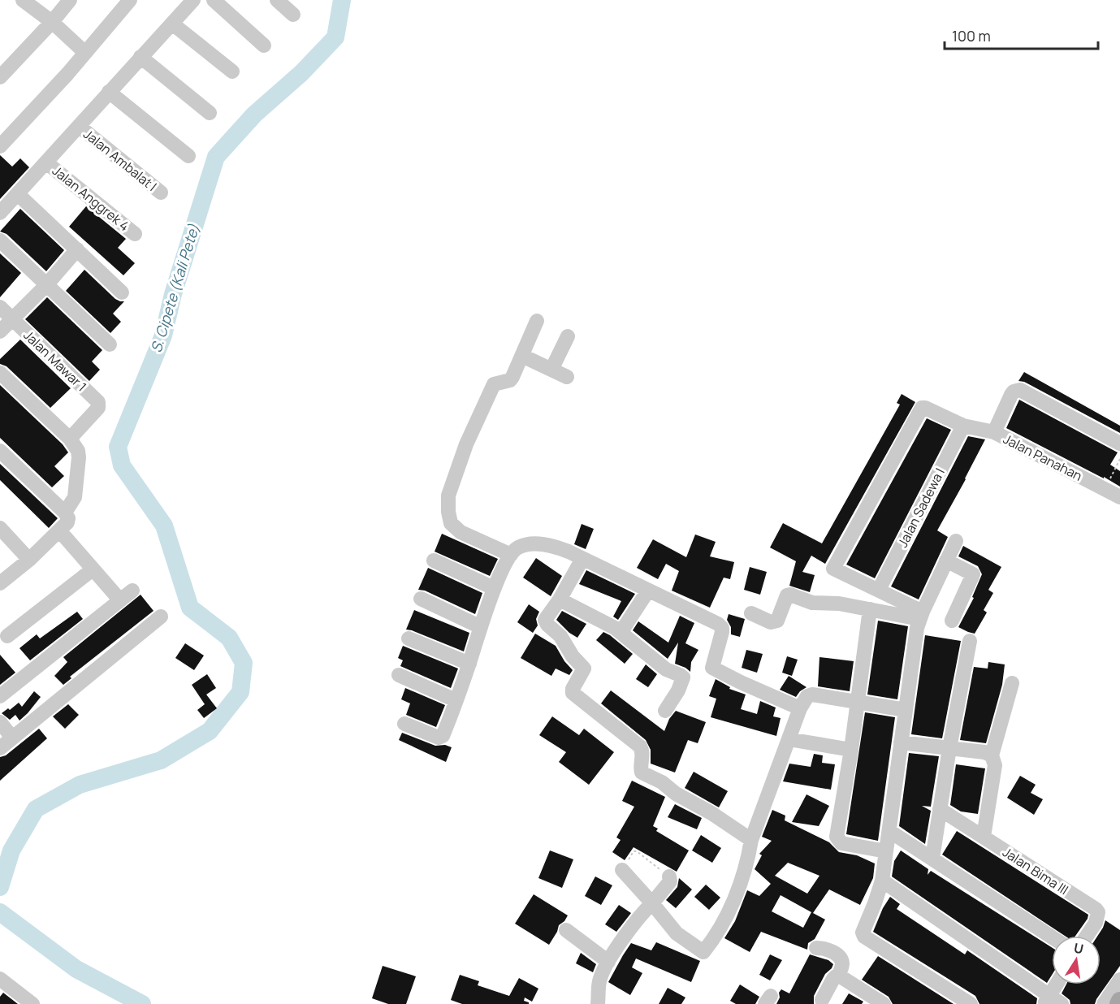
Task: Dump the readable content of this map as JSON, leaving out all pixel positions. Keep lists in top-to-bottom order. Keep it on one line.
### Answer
{"streets":{"street":["Jalan Ambalat I","Jalan Anggrek 4","Jalan Mawar 1","Jalan Panahan","Jalan Sadewa I","Jalan Bima III"]},"crossings":[["Jalan Panahan","Jalan Sadewa I"]],"water":["S. Cipete (Kali Pete)"],"scale_bar":"100 m","north":"top"}
